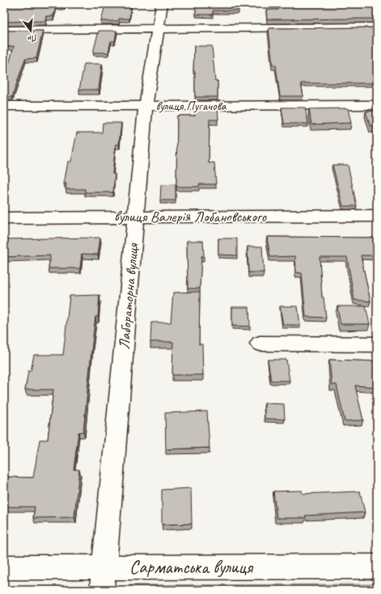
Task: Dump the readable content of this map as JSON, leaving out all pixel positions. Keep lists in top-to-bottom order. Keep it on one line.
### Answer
{"streets":{"street":["вулиця Пугачова","вулиця Валерія Лобановського","Лабораторна вулиця","Сарматська вулиця"]},"crossings":[["вулиця Пугачова","Лабораторна вулиця"],["вулиця Валерія Лобановського","Лабораторна вулиця"],["Лабораторна вулиця","Сарматська вулиця"]],"north":"bottom"}
